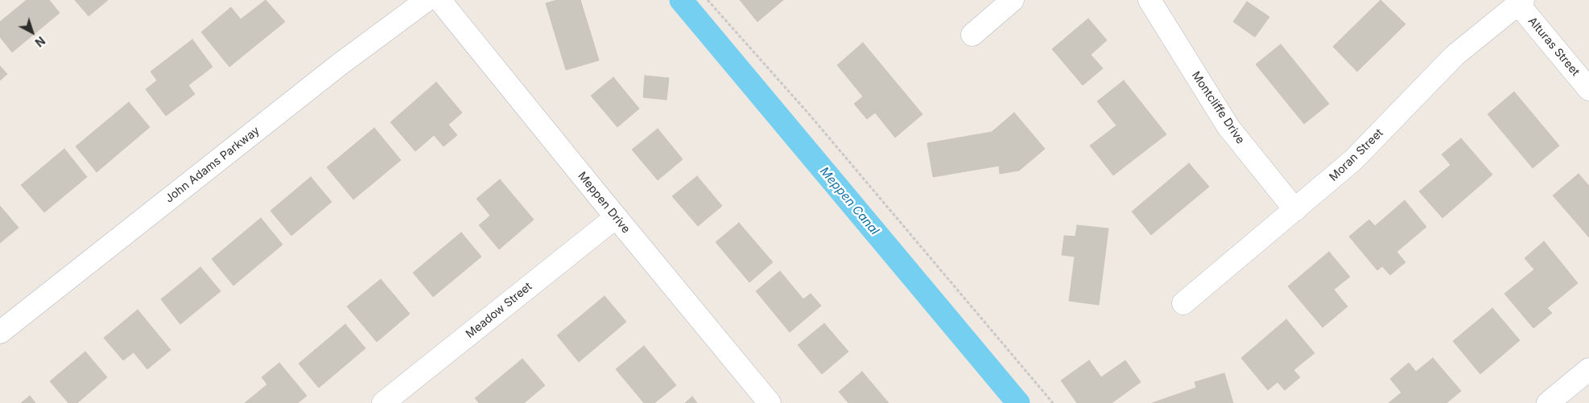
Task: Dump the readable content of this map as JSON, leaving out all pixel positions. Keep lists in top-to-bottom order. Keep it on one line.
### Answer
{"streets":{"street":["Alturas Street","Montcliffe Drive","Moran Street","John Adams Parkway","Meppen Drive","Meadow Street"]},"crossings":[["Alturas Street","Moran Street"],["Montcliffe Drive","Moran Street"],["Meppen Drive","Meadow Street"]],"water":["Meppen Canal"],"north":"bottom right"}
